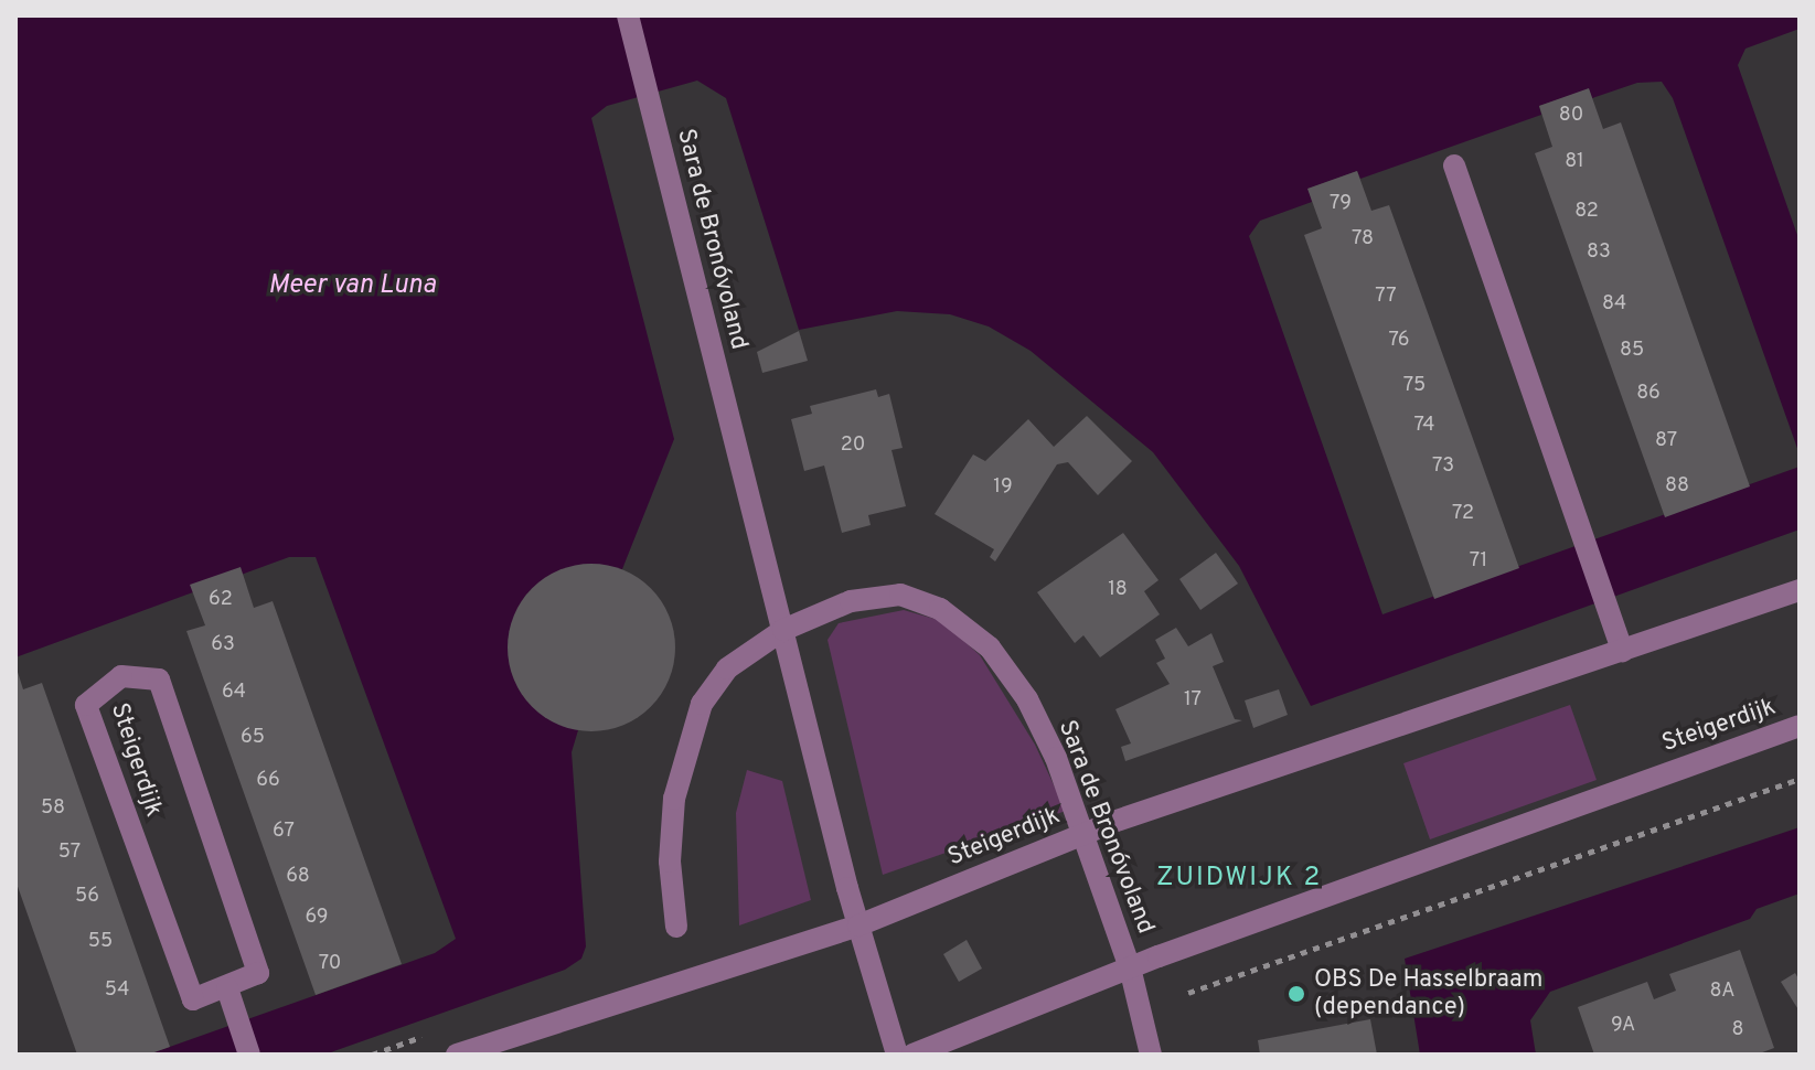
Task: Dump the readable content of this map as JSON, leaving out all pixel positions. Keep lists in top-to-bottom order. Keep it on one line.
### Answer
{"streets":{"street":["Sara de Bronóvoland","Steigerdijk"]},"crossings":[["Sara de Bronóvoland","Steigerdijk"]],"districts":["ZUIDWIJK 2"],"water":["Meer van Luna"],"places":["OBS De Hasselbraam (dependance)"],"house_numbers":["80","81","79","82","78","83","77","84","76","85","75","86","74","87","20","73","88","19","72","71","18","62","63","64","17","65","66","58","67","57","68","56","69","55","70","54","8A","9A","8"]}
